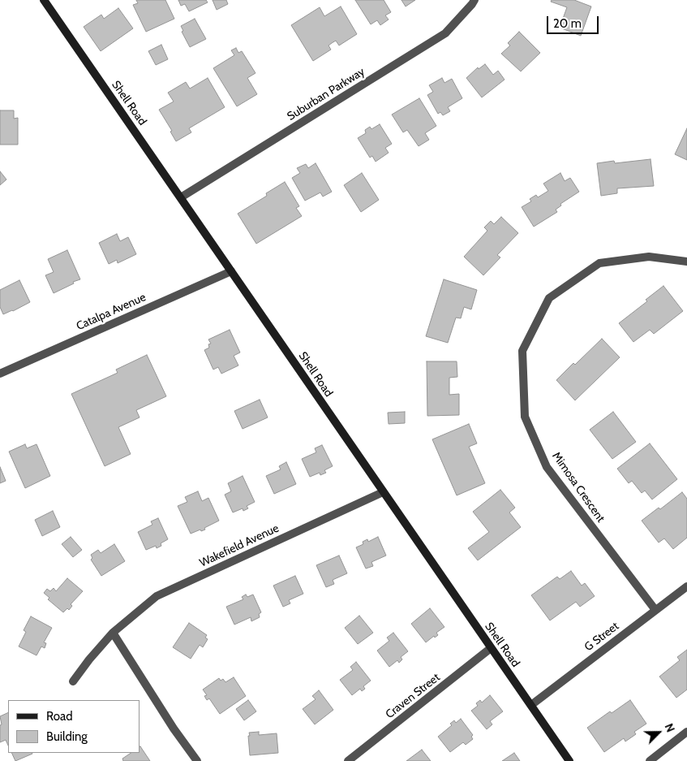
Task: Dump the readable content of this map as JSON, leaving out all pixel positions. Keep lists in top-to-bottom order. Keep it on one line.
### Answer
{"streets":{"street":["Suburban Parkway","Shell Road","Catalpa Avenue","Mimosa Crescent","Wakefield Avenue","G Street","Craven Street"]},"crossings":[["Suburban Parkway","Shell Road"],["Shell Road","Catalpa Avenue"],["Shell Road","Wakefield Avenue"],["Shell Road","G Street"],["Shell Road","Craven Street"],["Mimosa Crescent","G Street"]],"legend":["Road","Building"],"scale_bar":"20 m","north":"top right"}
